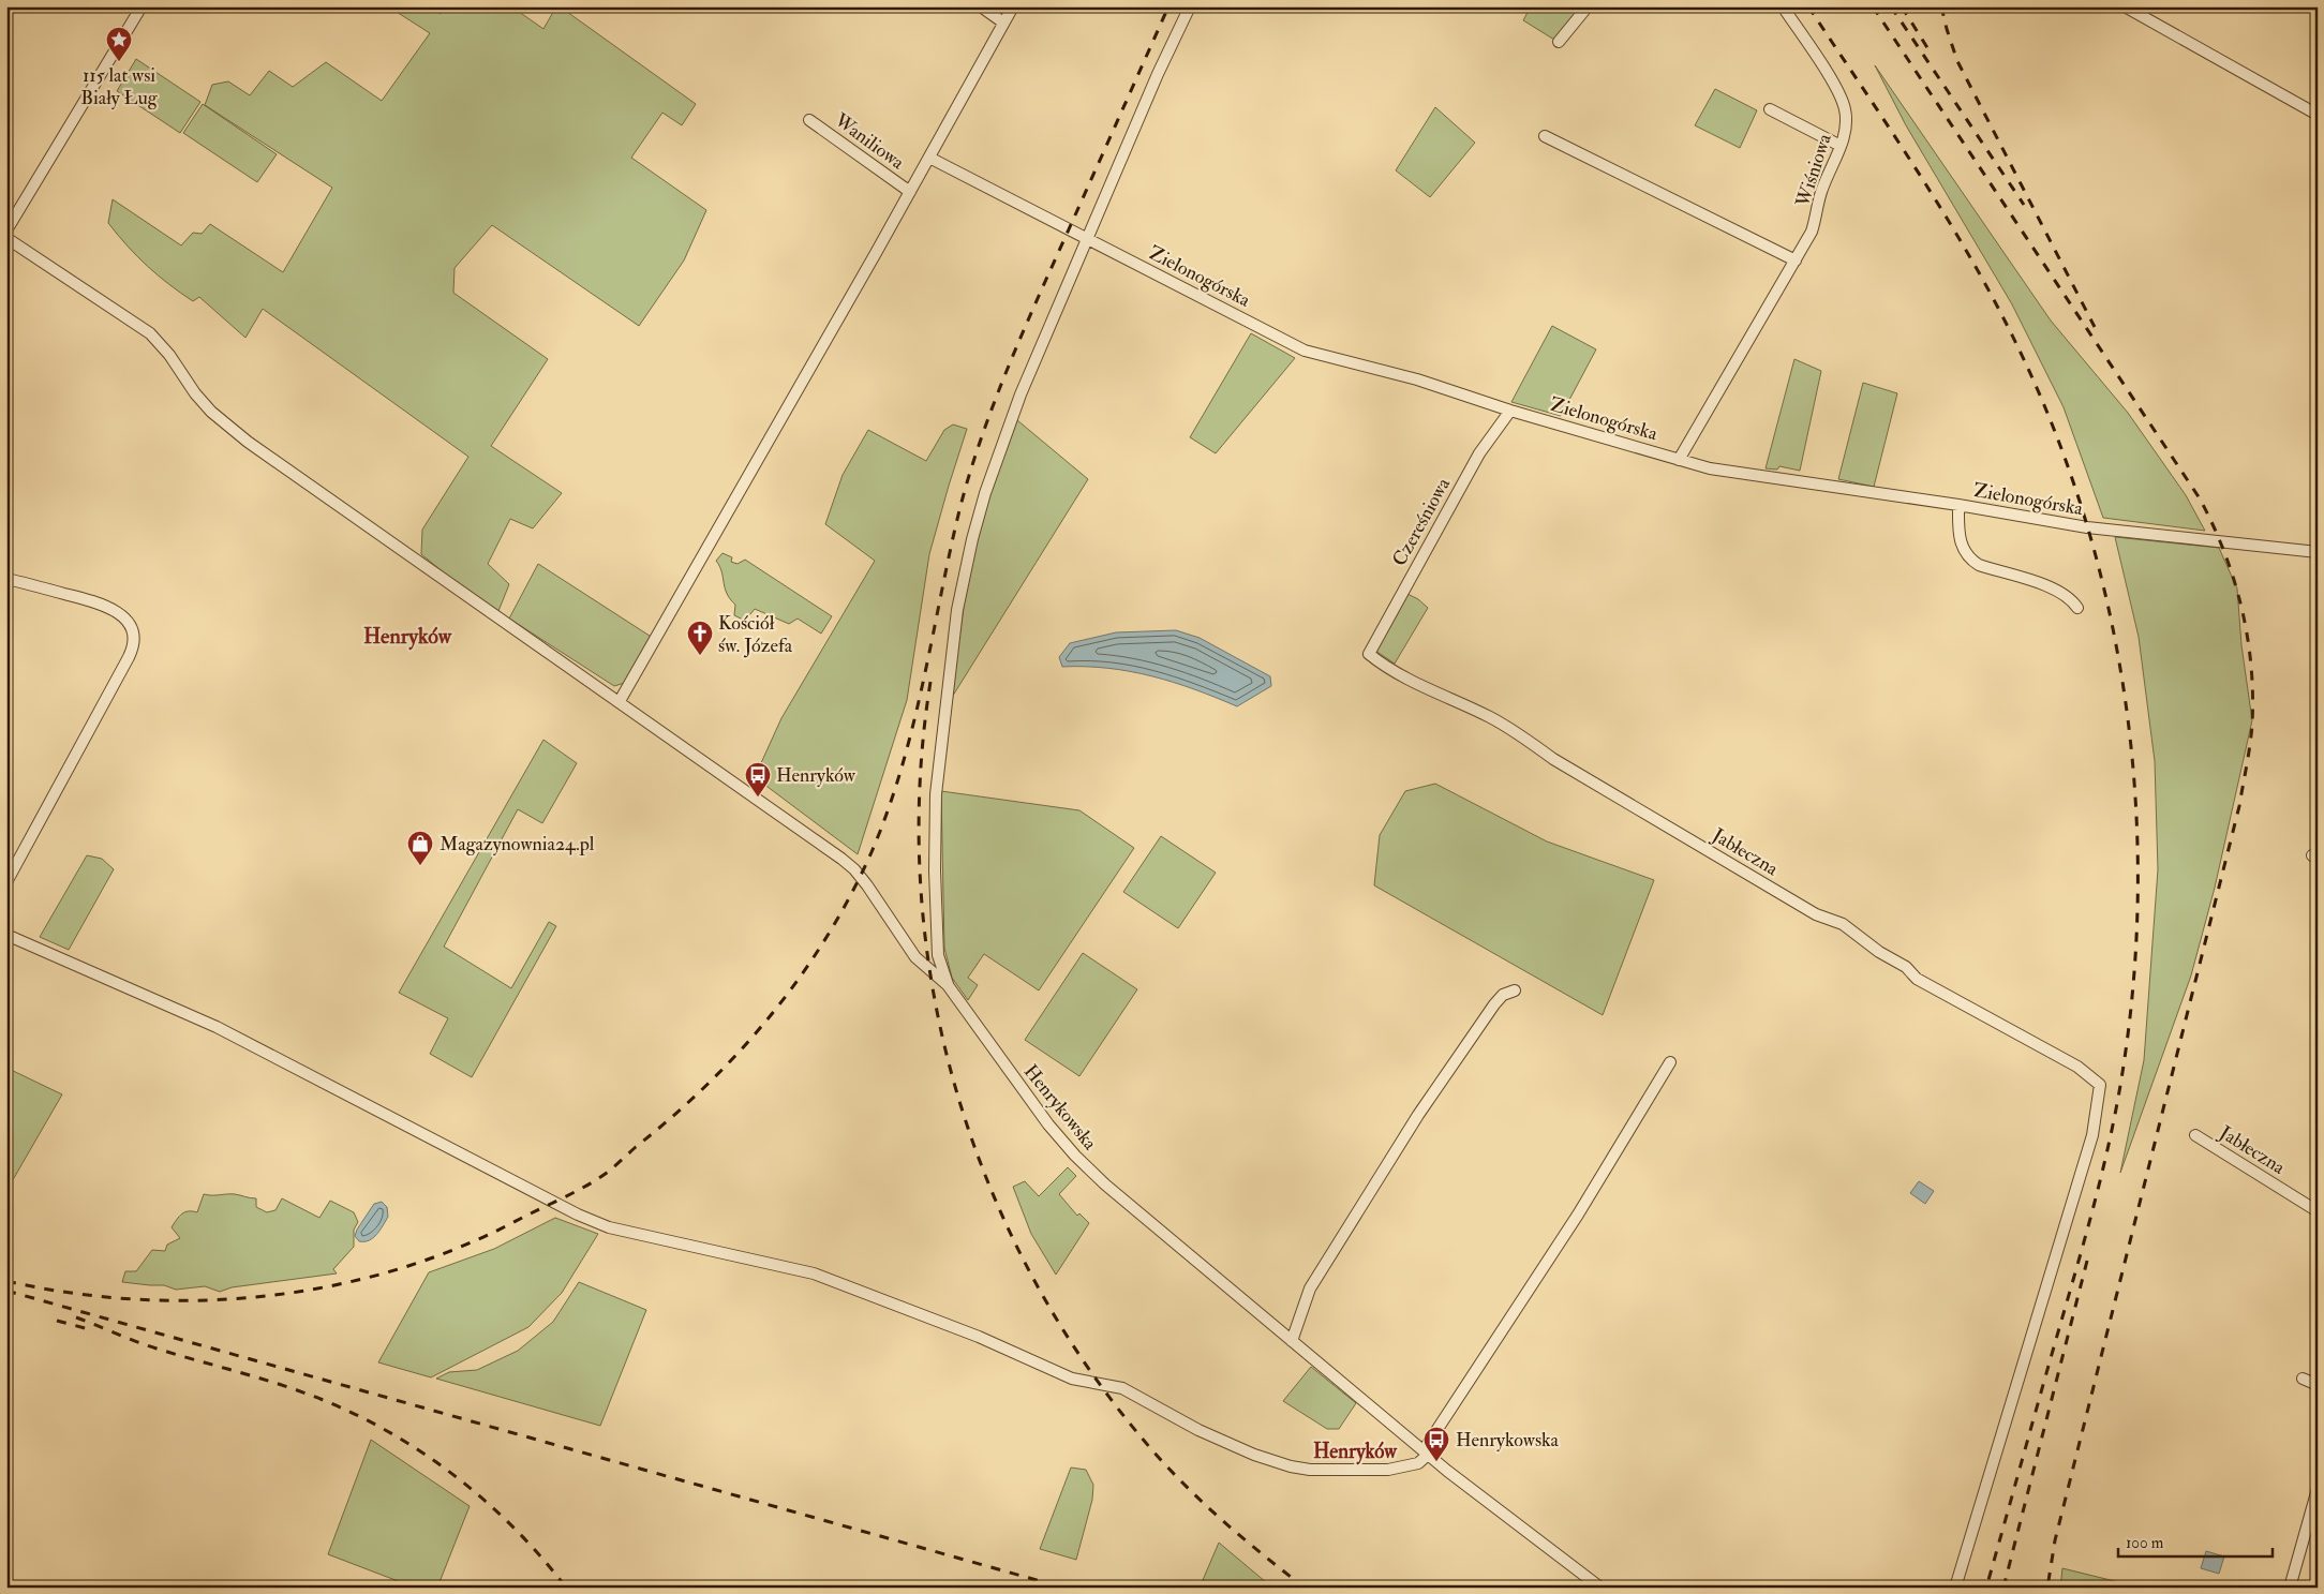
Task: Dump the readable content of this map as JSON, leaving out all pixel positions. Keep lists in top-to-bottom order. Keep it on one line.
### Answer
{"streets":{"street":["Waniliowa","Wiśniowa","Zielonogórska","Czereśniowa","Jabłeczna","Henrykowska"]},"crossings":[["Wiśniowa","Zielonogórska"],["Zielonogórska","Czereśniowa"],["Czereśniowa","Jabłeczna"]],"districts":["Henryków","Henryków"],"places":{"place":["115 lat wsi Biały Ług"],"church":["Kościół św. Józefa"],"bus stop":["Henryków","Henrykowska"],"shop":["Magazynownia24.pl"]},"scale_bar":"100 m"}
